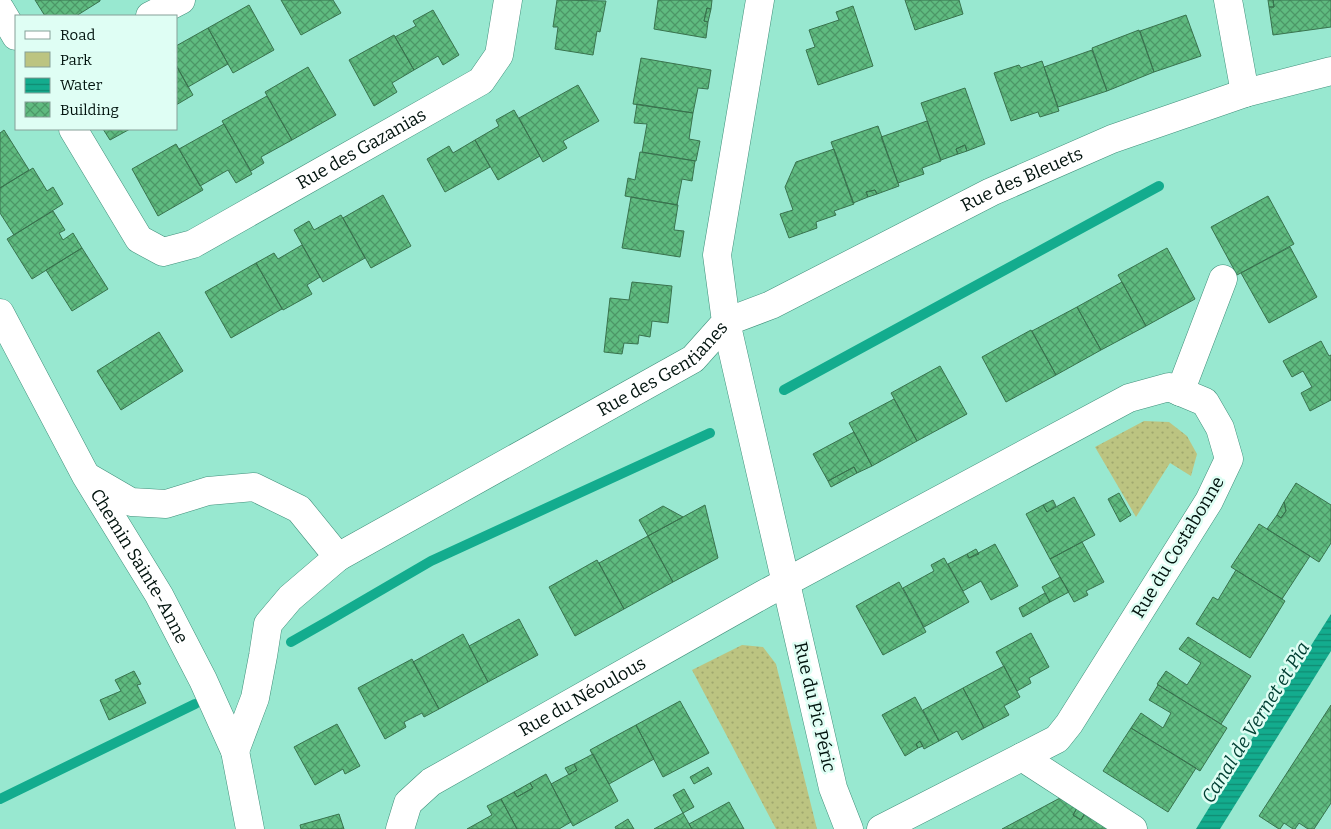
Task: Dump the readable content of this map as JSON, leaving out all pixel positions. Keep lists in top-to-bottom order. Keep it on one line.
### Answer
{"streets":{"street":["Rue des Gazanias","Rue des Bleuets","Rue des Gentianes","Rue du Costabonne","Chemin Sainte-Anne","Rue du Néoulous","Rue du Pic Péric"]},"crossings":[["Rue des Bleuets","Rue des Gentianes"],["Rue des Bleuets","Rue du Pic Péric"],["Rue des Gentianes","Chemin Sainte-Anne"],["Rue des Gentianes","Rue du Pic Péric"],["Rue du Costabonne","Rue du Néoulous"],["Rue du Costabonne","Rue du Pic Péric"],["Rue du Néoulous","Rue du Pic Péric"]],"water":["Canal de Vernet et Pia"],"legend":["Road","Park","Water","Building"]}
